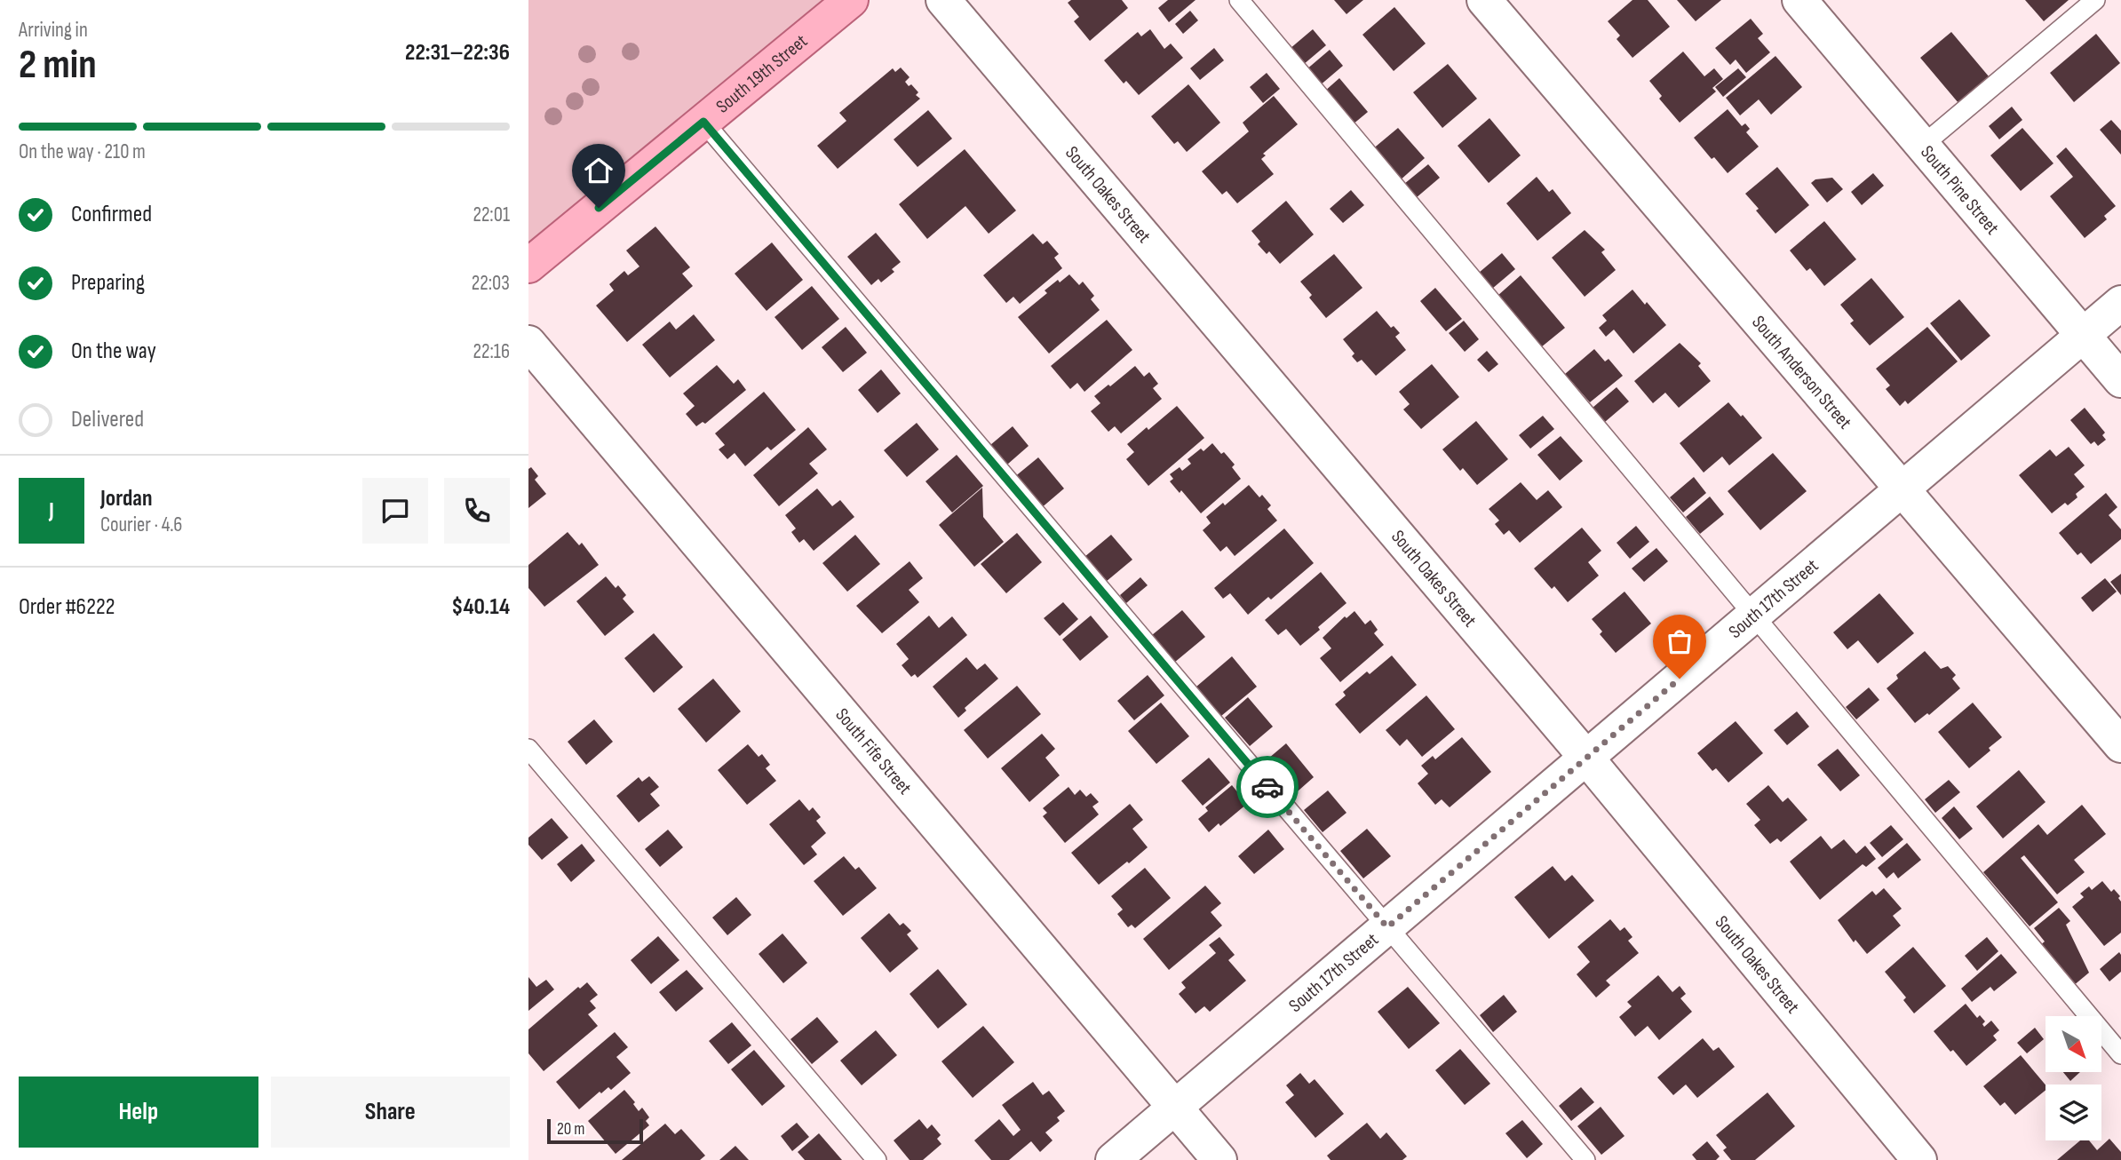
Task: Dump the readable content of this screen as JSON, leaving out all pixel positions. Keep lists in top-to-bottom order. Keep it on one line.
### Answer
{"streets":{"main road":["South 19th Street"],"street":["South Pine Street","South Oakes Street","South Anderson Street","South 17th Street","South Fife Street"]},"crossings":[["South Pine Street","South 17th Street"],["South Oakes Street","South 17th Street"],["South Anderson Street","South 17th Street"],["South 17th Street","South Fife Street"]],"scale_bar":"20 m","north":"bottom right","page":{"heading":["2 min","Arriving in","22:31–22:36"],"panel":["Jordan","Courier · 4.6","Order #6222","$40.14"],"bar":"On the way · 210 m","list":[["Confirmed","22:01"],["Preparing","22:03"],["On the way","22:16"],"Delivered"],"round":"J","buttons":["Help","Share"],"scale":"20 m"}}
